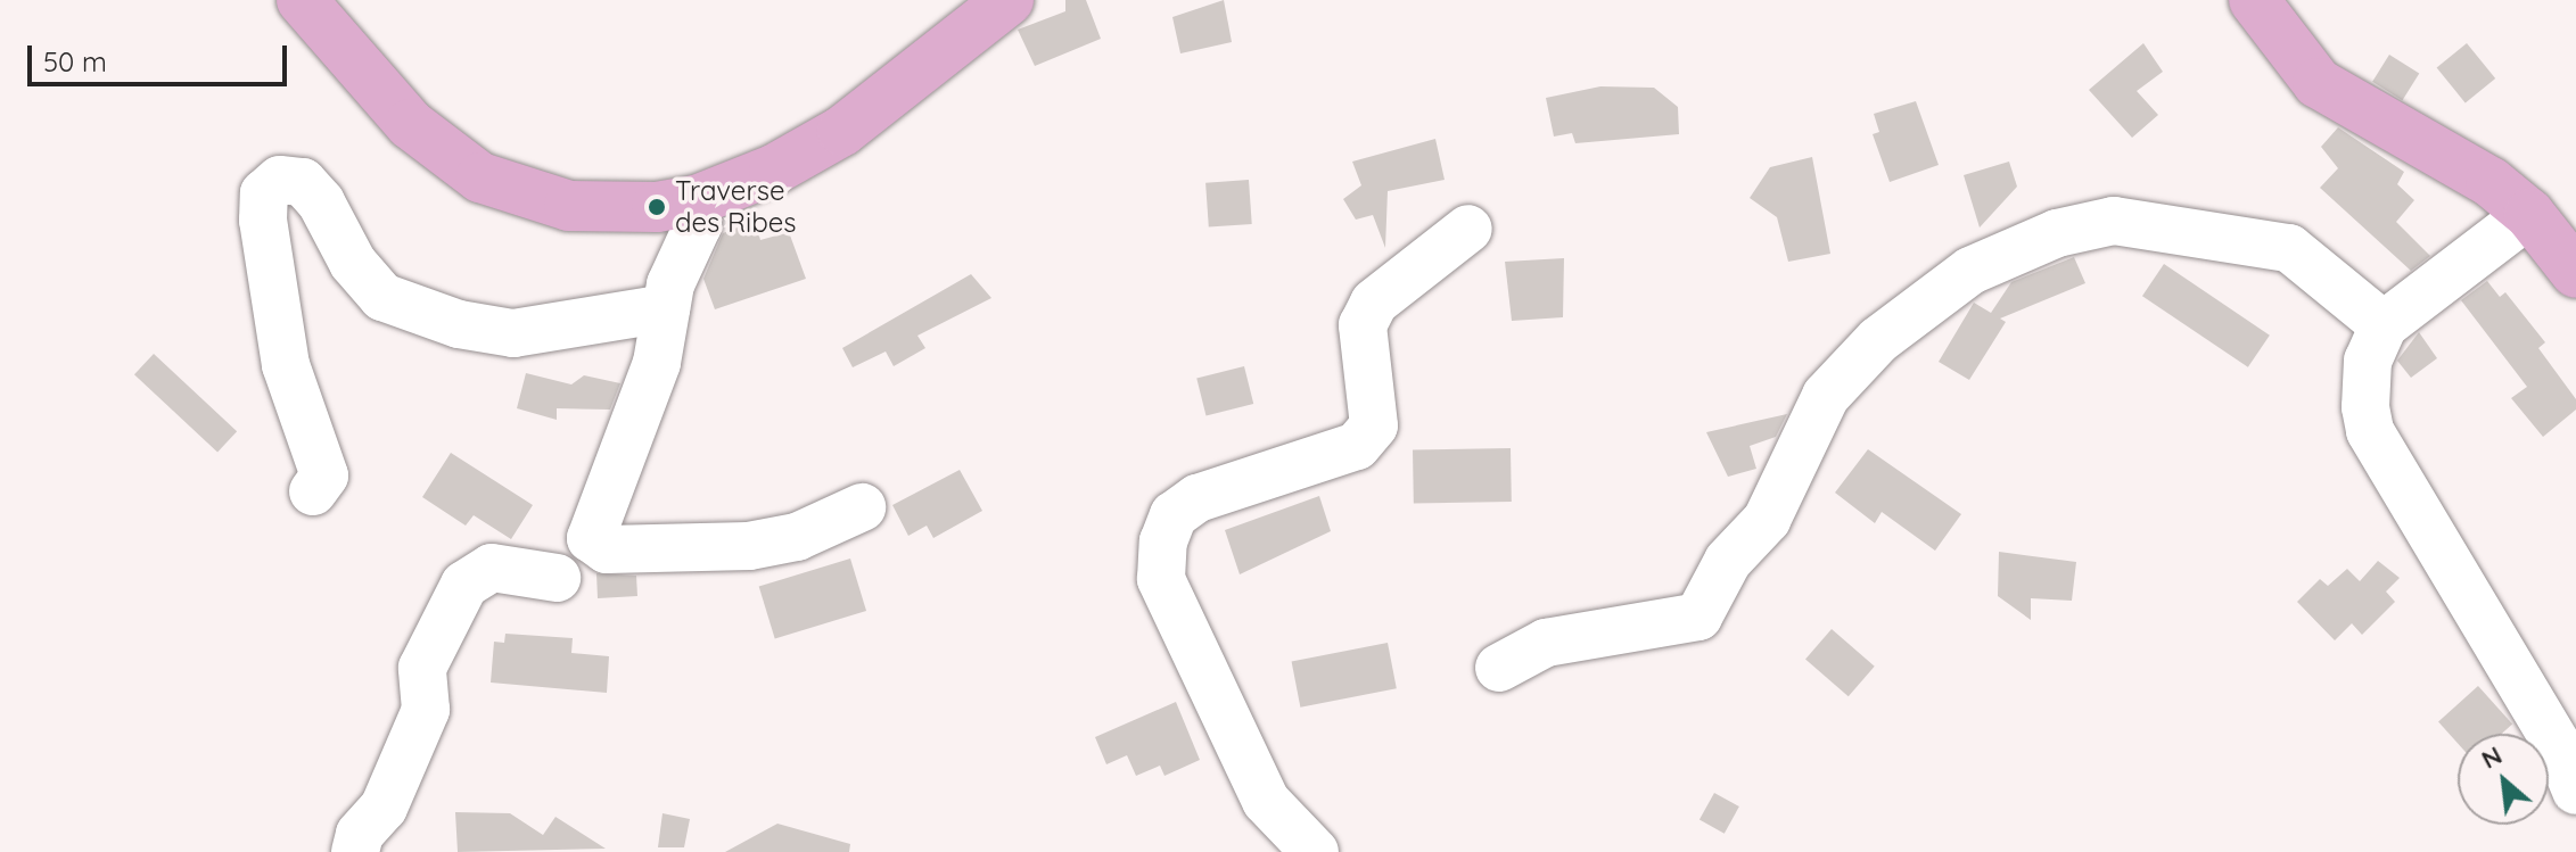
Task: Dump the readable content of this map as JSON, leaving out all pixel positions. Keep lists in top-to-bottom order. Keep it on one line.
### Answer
{"places":["Traverse des Ribes"],"scale_bar":"50 m","north":"top left"}
